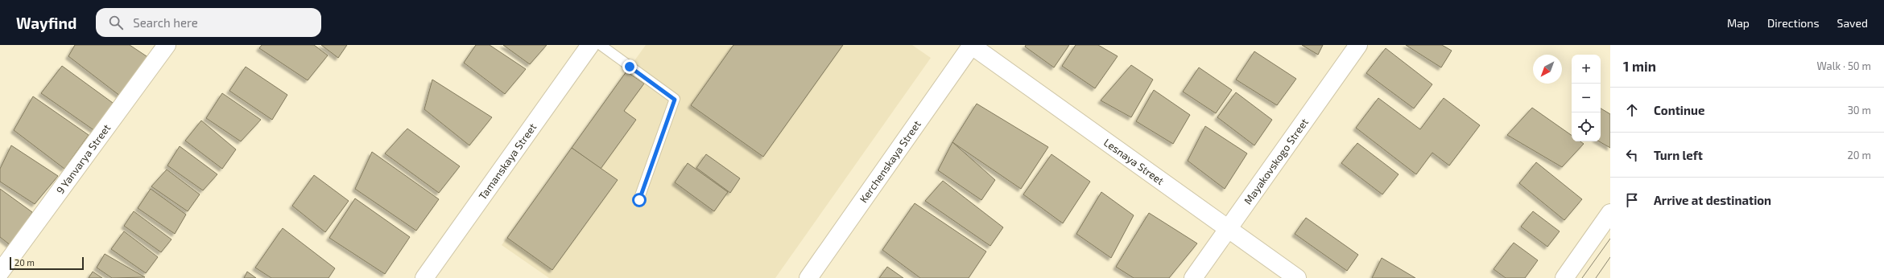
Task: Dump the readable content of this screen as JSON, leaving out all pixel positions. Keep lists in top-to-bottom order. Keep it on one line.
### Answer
{"streets":{"street":["9 Yanvarya Street","Tamanskaya Street","Kerchenskaya Street","Lesnaya Street","Mayakovskogo Street"]},"crossings":[["Kerchenskaya Street","Lesnaya Street"],["Lesnaya Street","Mayakovskogo Street"]],"scale_bar":"20 m","north":"bottom left","page":{"header":"Wayfind","search":"Search here","nav":["Map","Directions","Saved"],"heading":["1 min","Walk · 50 m"],"map_buttons":["+","−"],"list":[["Continue","30 m"],["Turn left","20 m"],"Arrive at destination"],"scale":"20 m"}}
